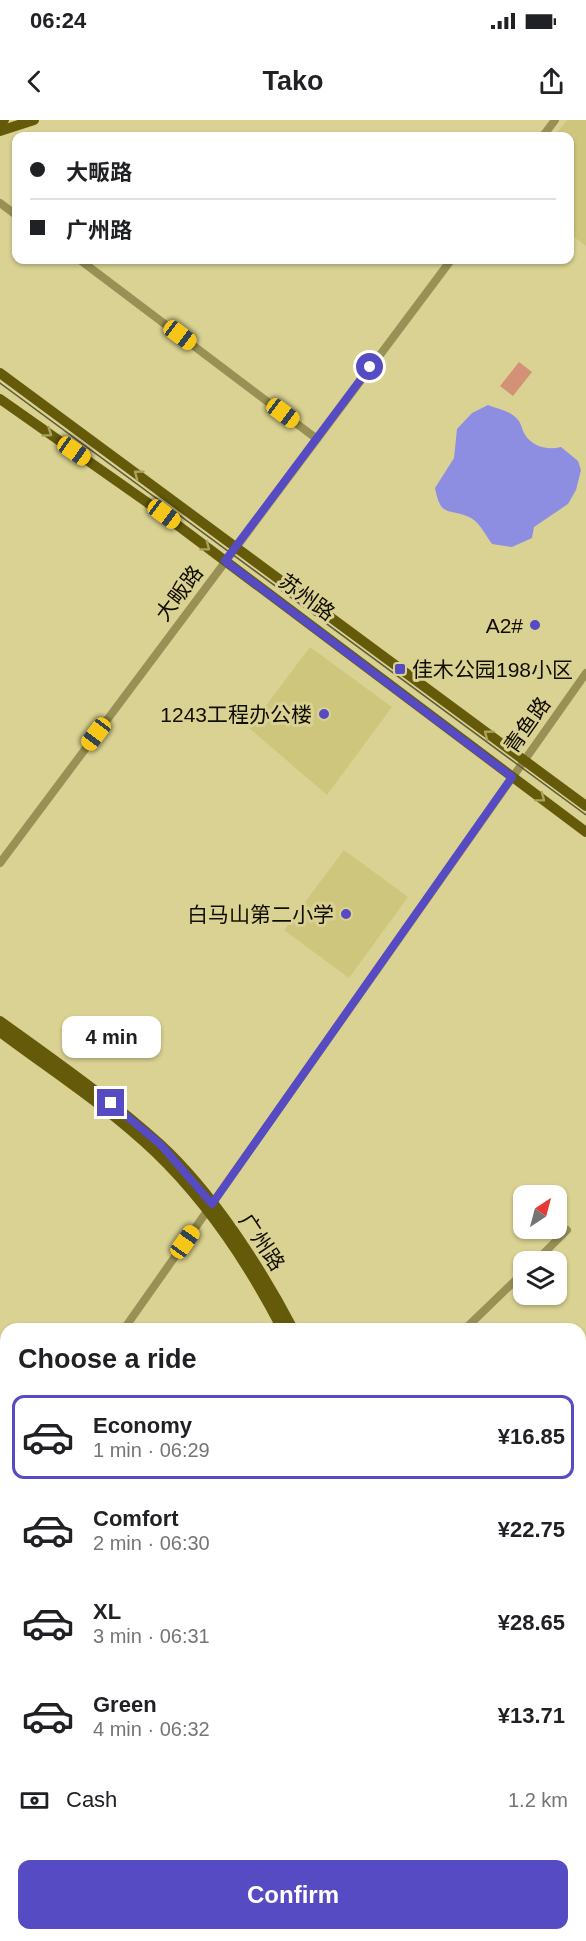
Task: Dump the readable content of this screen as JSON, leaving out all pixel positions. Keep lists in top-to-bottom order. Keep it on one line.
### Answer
{"streets":{"main road":["苏州路","广州路"],"street":["大畈路","青鱼路"]},"crossings":[["大畈路","苏州路"],["苏州路","青鱼路"],["青鱼路","广州路"]],"places":{"other":["A2#","1243工程办公楼","白马山第二小学"],"transit":["佳木公园198小区"]},"north":"top right","page":{"status":"06:24","header":"Tako","banner":["大畈路","广州路"],"bubble":"4 min","heading":"Choose a ride","list":[{"name":"Economy","note":"1 min · 06:29","value":"¥16.85"},{"name":"Comfort","note":"2 min · 06:30","value":"¥22.75"},{"name":"XL","note":"3 min · 06:31","value":"¥28.65"},{"name":"Green","note":"4 min · 06:32","value":"¥13.71"}],"pay":["Cash","1.2 km"],"buttons":"Confirm"}}
